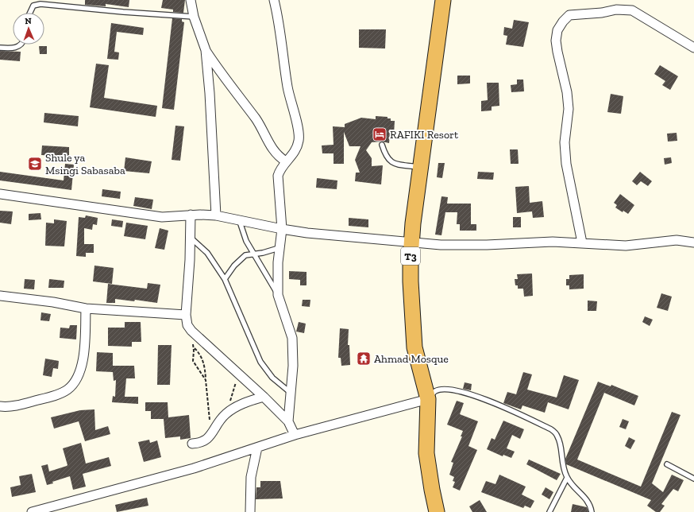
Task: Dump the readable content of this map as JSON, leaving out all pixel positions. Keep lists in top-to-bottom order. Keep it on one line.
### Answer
{"streets":{"highway":["T3"]},"places":{"hotel":["RAFIKI Resort"],"school or university":["Shule ya Msingi Sabasaba"],"temple":["Ahmad Mosque"]},"north":"top"}
